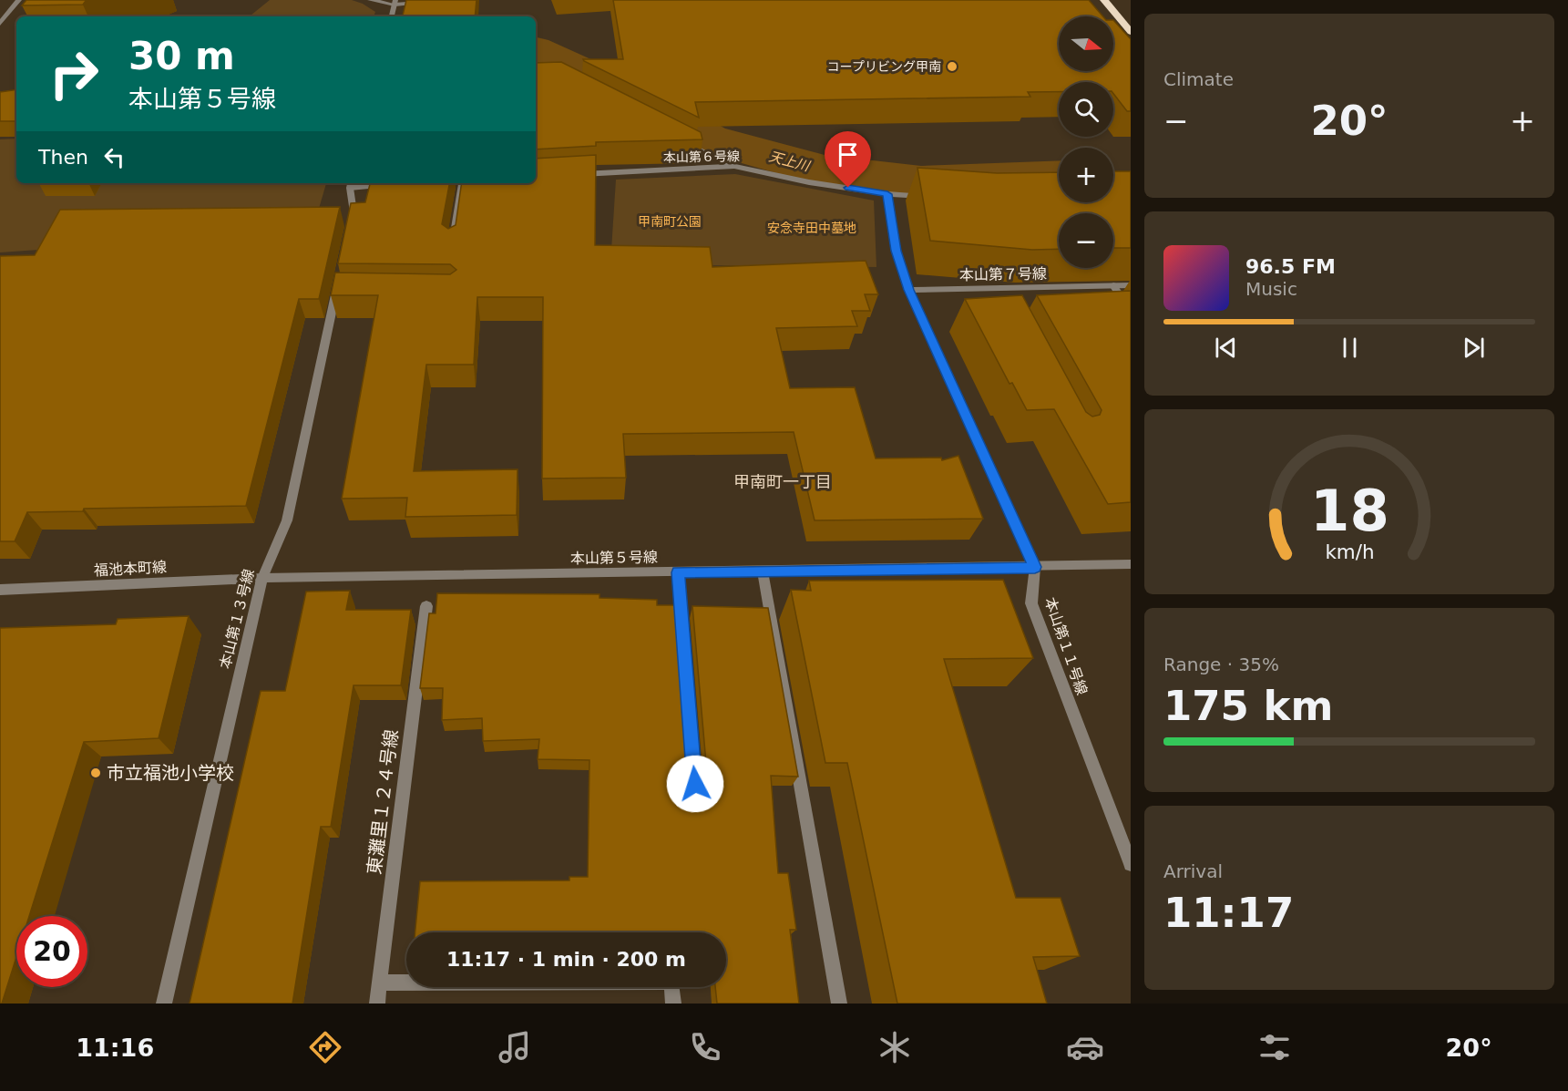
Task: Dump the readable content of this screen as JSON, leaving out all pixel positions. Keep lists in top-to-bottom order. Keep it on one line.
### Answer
{"streets":{"street":["本山第６号線","本山第７号線","本山第５号線","福池本町線","本山第１３号線","本山第１１号線","東灘里１２４号線"]},"crossings":[["本山第５号線","福池本町線"],["本山第５号線","本山第１３号線"],["本山第５号線","本山第１１号線"],["福池本町線","本山第１３号線"]],"districts":["甲南町一丁目"],"water":["天上川"],"parks":["甲南町公園","安念寺田中墓地"],"places":["コープリビング甲南","市立福池小学校"],"north":"right","page":{"tile":["Climate",["Range · 35%","175 km"],["Arrival","11:17"]],"map_buttons":["+","−"],"turn":["30 m","本山第５号線"],"heat":["−","20°","+"],"then":"Then","song":["96.5 FM","Music"],"limit":"20","trip":"11:17 · 1 min · 200 m","tabs":["11:16","20°"],"gauge":["18","km/h"]}}
